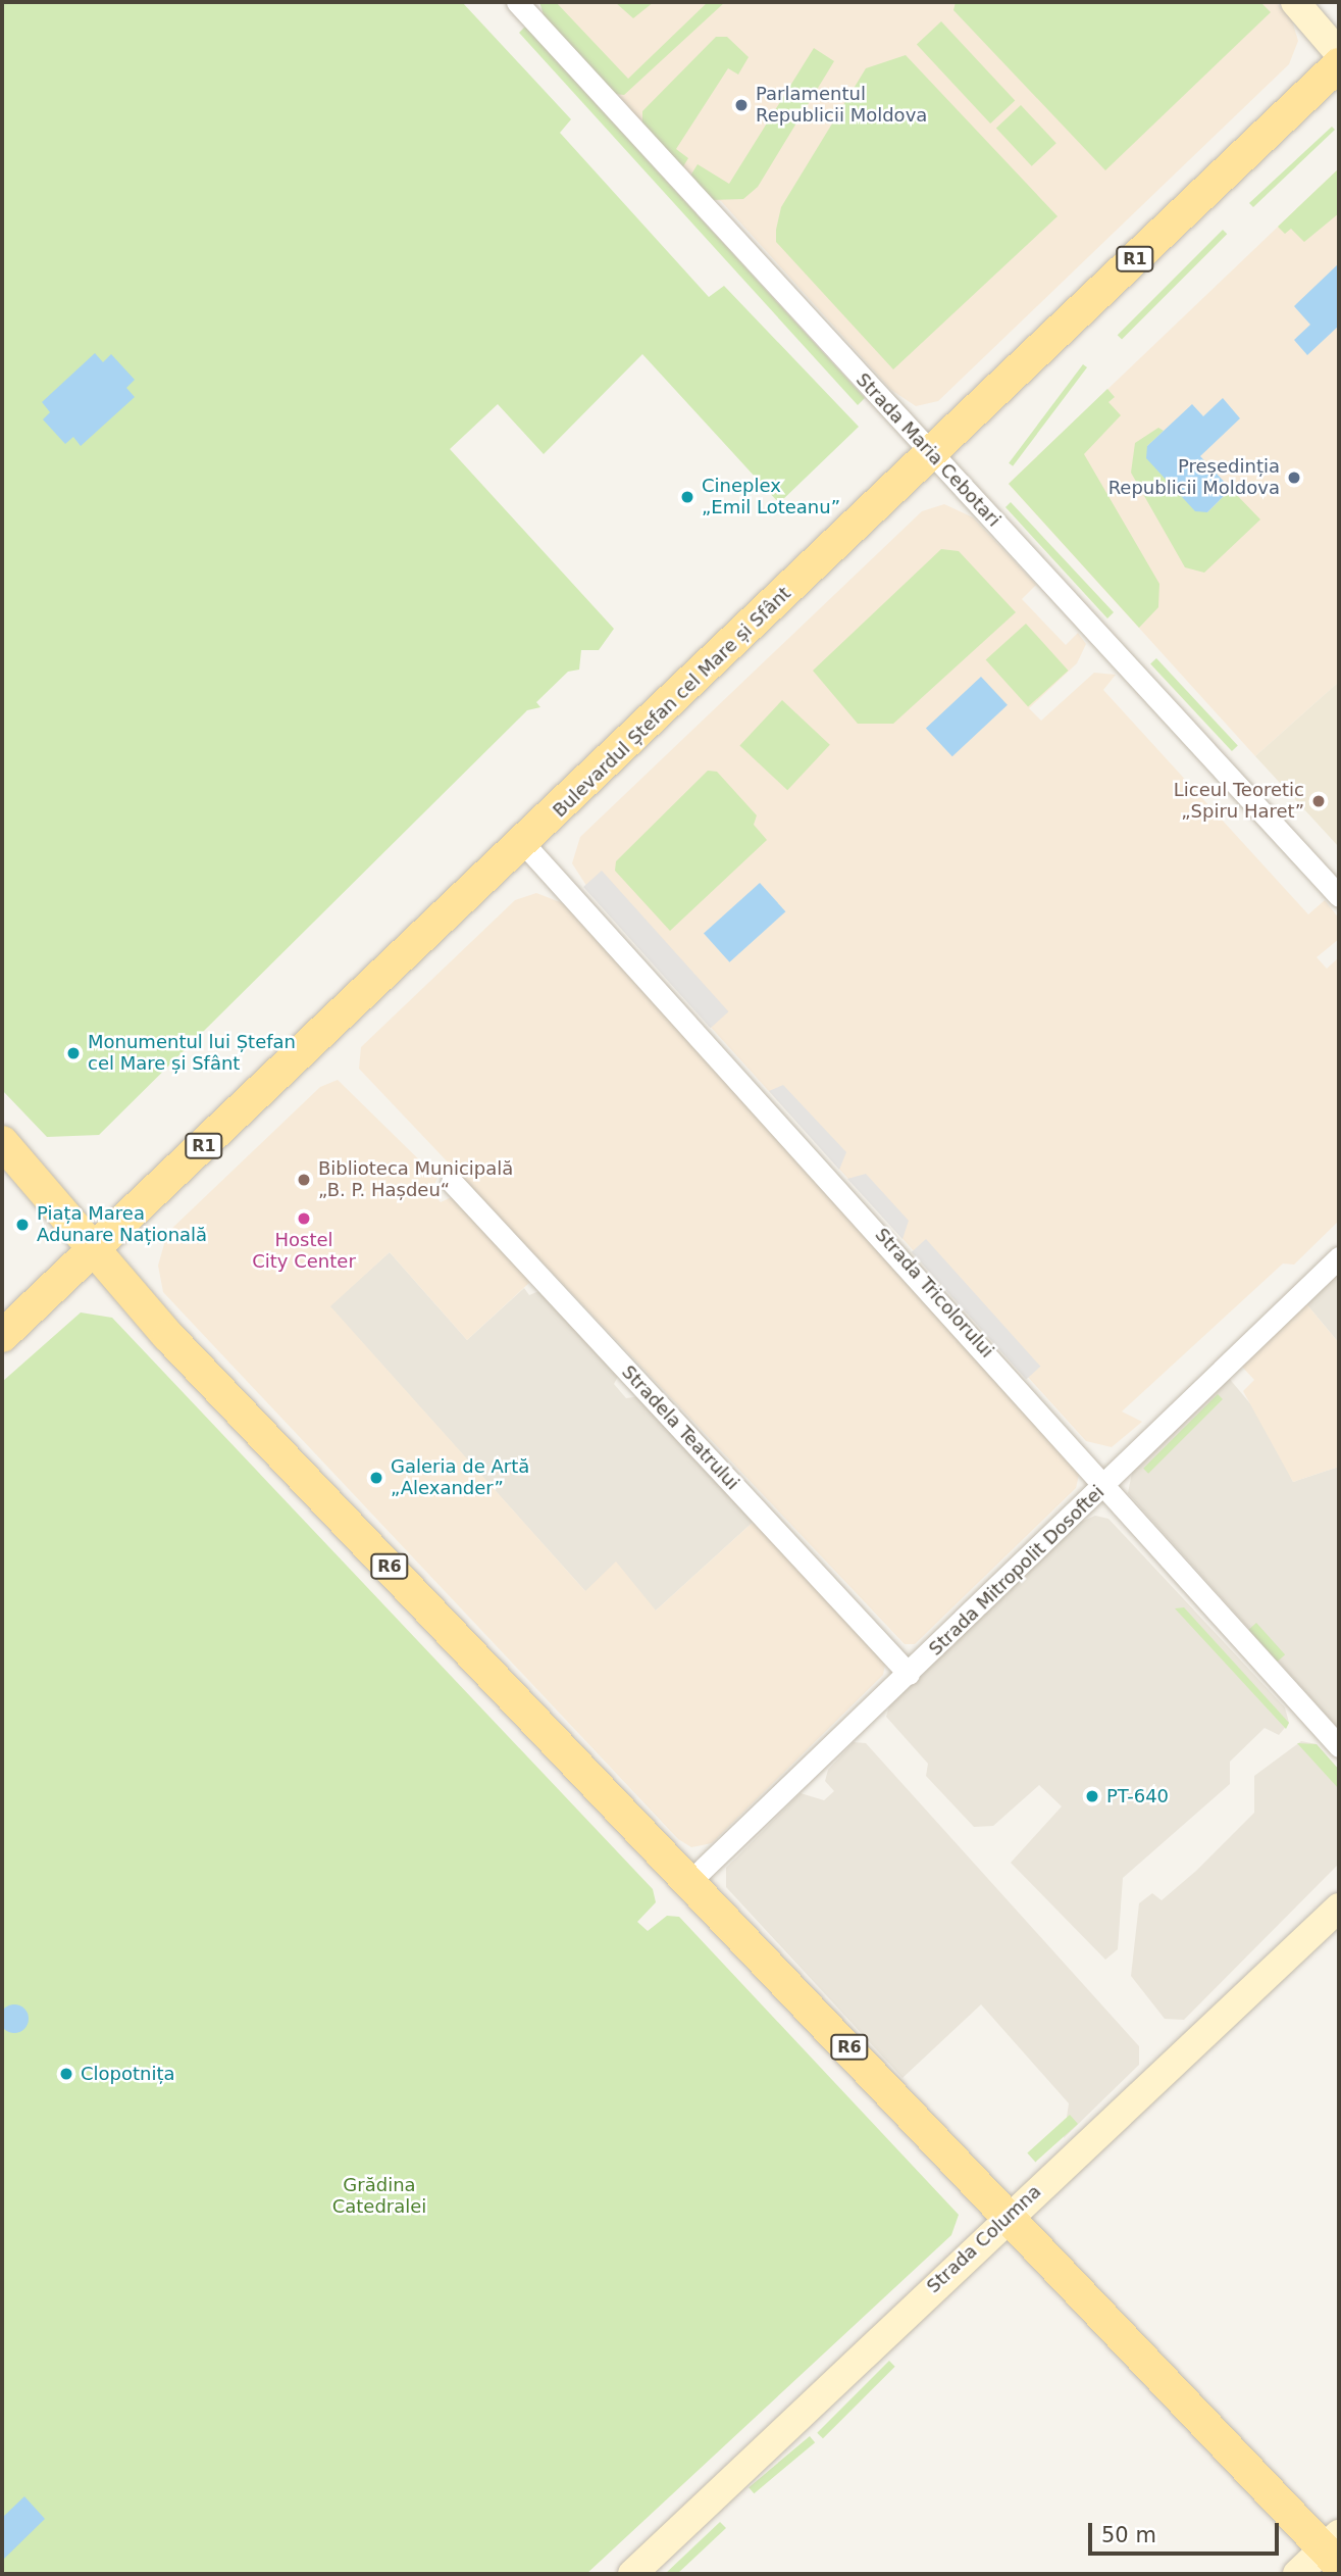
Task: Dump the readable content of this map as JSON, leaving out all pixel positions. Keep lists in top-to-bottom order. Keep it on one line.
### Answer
{"streets":{"main road":["R1","Bulevardul Ștefan cel Mare și Sfânt","R6","Strada Columna"],"street":["Strada Maria Cebotari","Strada Tricolorului","Stradela Teatrului","Strada Mitropolit Dosoftei"]},"crossings":[["Strada Maria Cebotari","Bulevardul Ștefan cel Mare și Sfânt"],["Bulevardul Ștefan cel Mare și Sfânt","Strada Tricolorului"],["Bulevardul Ștefan cel Mare și Sfânt","R6"],["Strada Tricolorului","Strada Mitropolit Dosoftei"],["Stradela Teatrului","Strada Mitropolit Dosoftei"],["R6","Strada Mitropolit Dosoftei"],["R6","Strada Columna"]],"parks":["Grădina Catedralei"],"places":["Parlamentul Republicii Moldova","Președinția Republicii Moldova","Cineplex „Emil Loteanu”","Liceul Teoretic „Spiru Haret”","Monumentul lui Ștefan cel Mare și Sfânt","Biblioteca Municipală „B. P. Hașdeu“","Hostel City Center","Piața Marea Adunare Națională","Galeria de Artă „Alexander”","PT-640","Clopotnița"],"scale_bar":"50 m"}
